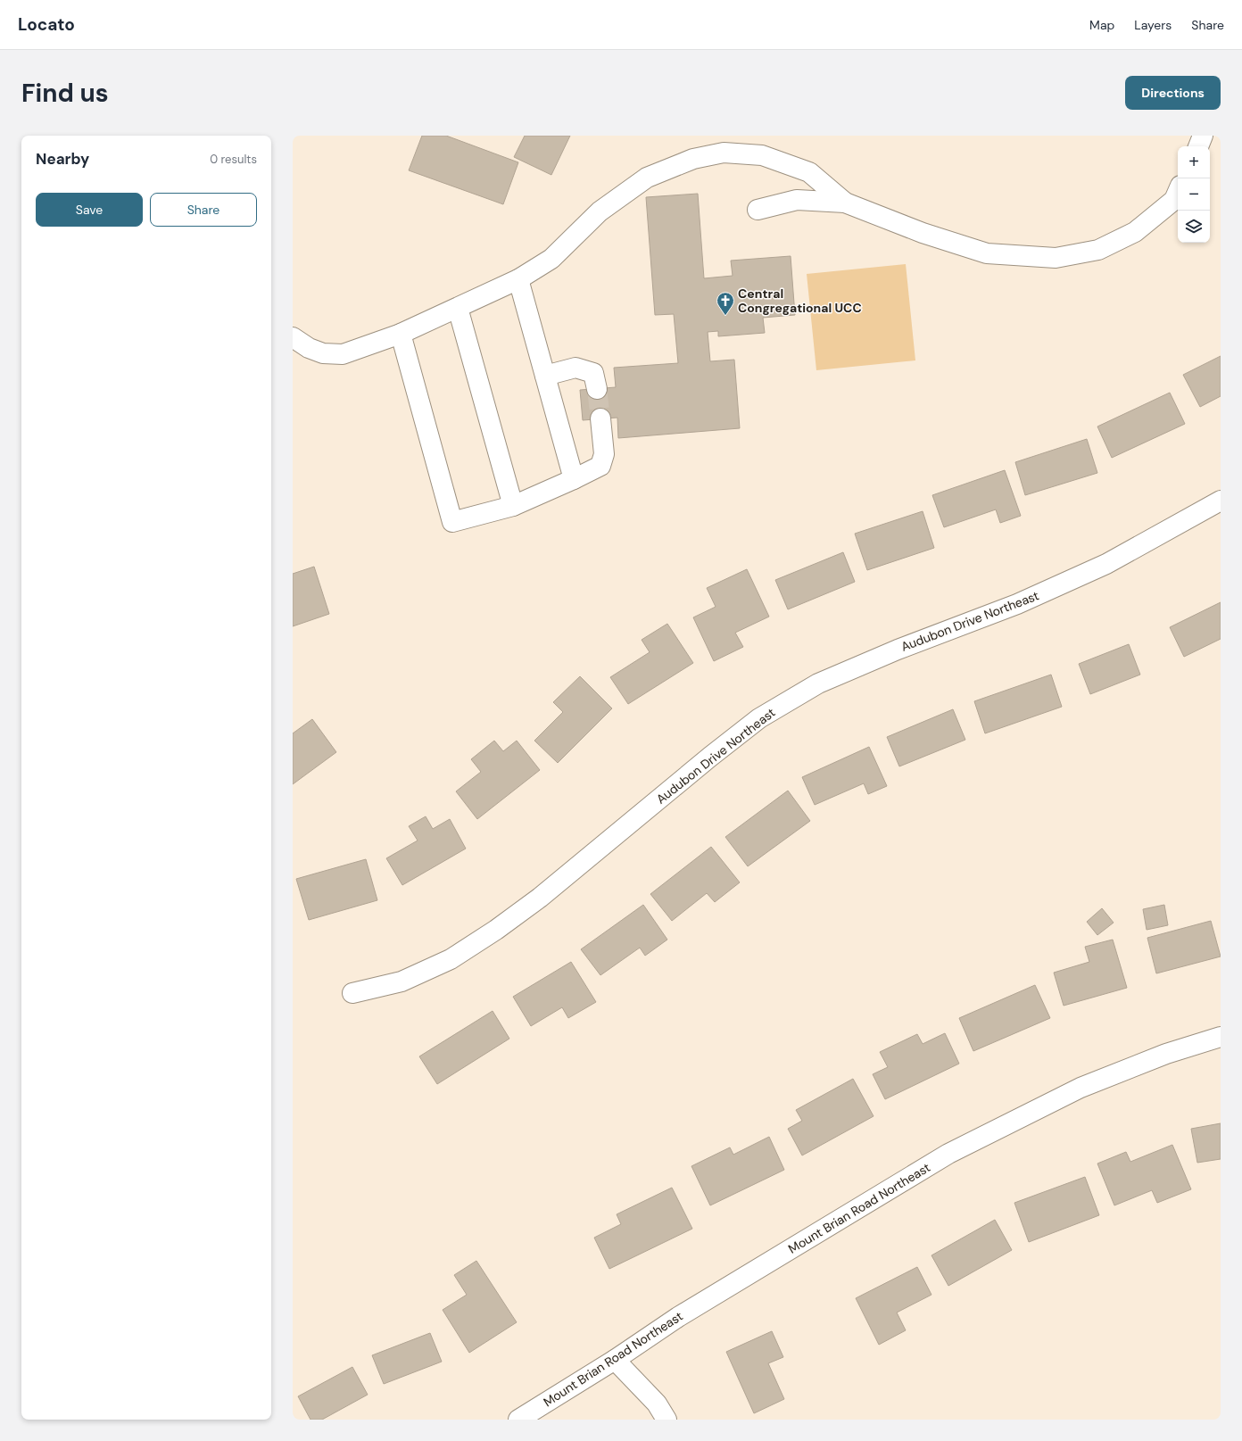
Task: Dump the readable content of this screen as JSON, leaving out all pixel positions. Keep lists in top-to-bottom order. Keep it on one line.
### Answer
{"streets":{"street":["Audubon Drive Northeast","Mount Brian Road Northeast"]},"places":{"church":["Central Congregational UCC"]},"page":{"header":"Locato","nav":["Map","Layers","Share"],"buttons":["Directions",["Save","Share"]],"title":"Find us","heading":["Nearby","0 results"],"map_buttons":["+","−"]}}
